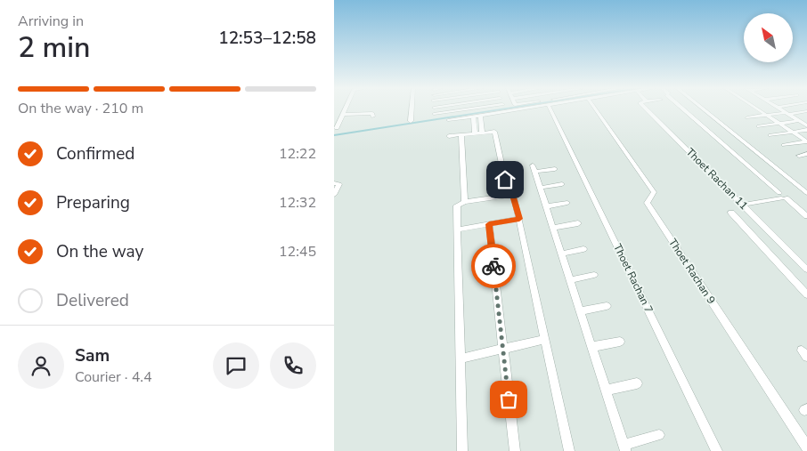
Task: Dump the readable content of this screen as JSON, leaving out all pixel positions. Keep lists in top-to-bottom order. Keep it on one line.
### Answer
{"streets":{"street":["Thoet Rachan 11","Thoet Rachan 9","Thoet Rachan 7"]},"north":"top left","page":{"heading":["2 min","Arriving in","12:53–12:58"],"panel":["Sam","Courier · 4.4"],"bar":"On the way · 210 m","list":[["Confirmed","12:22"],["Preparing","12:32"],["On the way","12:45"],"Delivered"]}}
